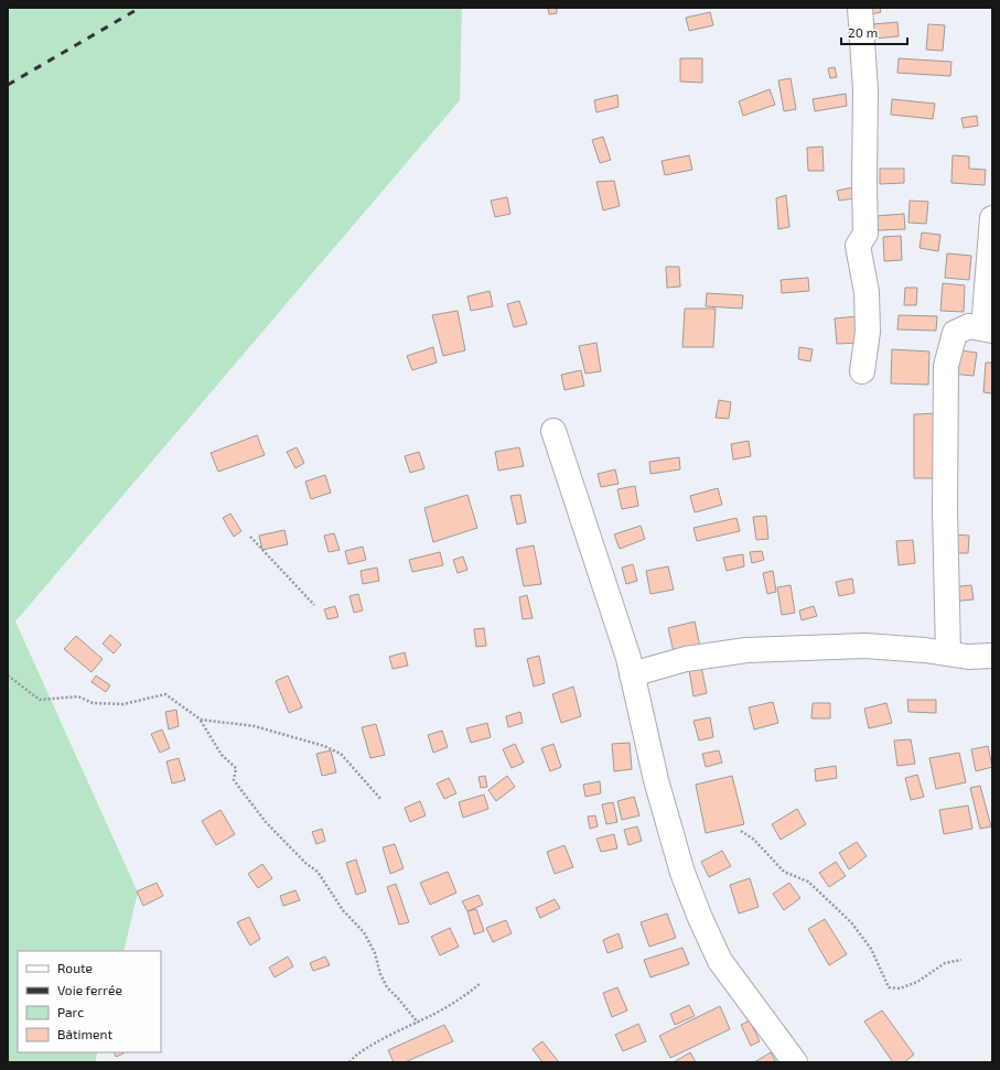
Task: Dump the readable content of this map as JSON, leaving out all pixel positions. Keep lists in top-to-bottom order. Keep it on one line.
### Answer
{"legend":["Route","Voie ferrée","Parc","Bâtiment"],"scale_bar":"20 m"}
